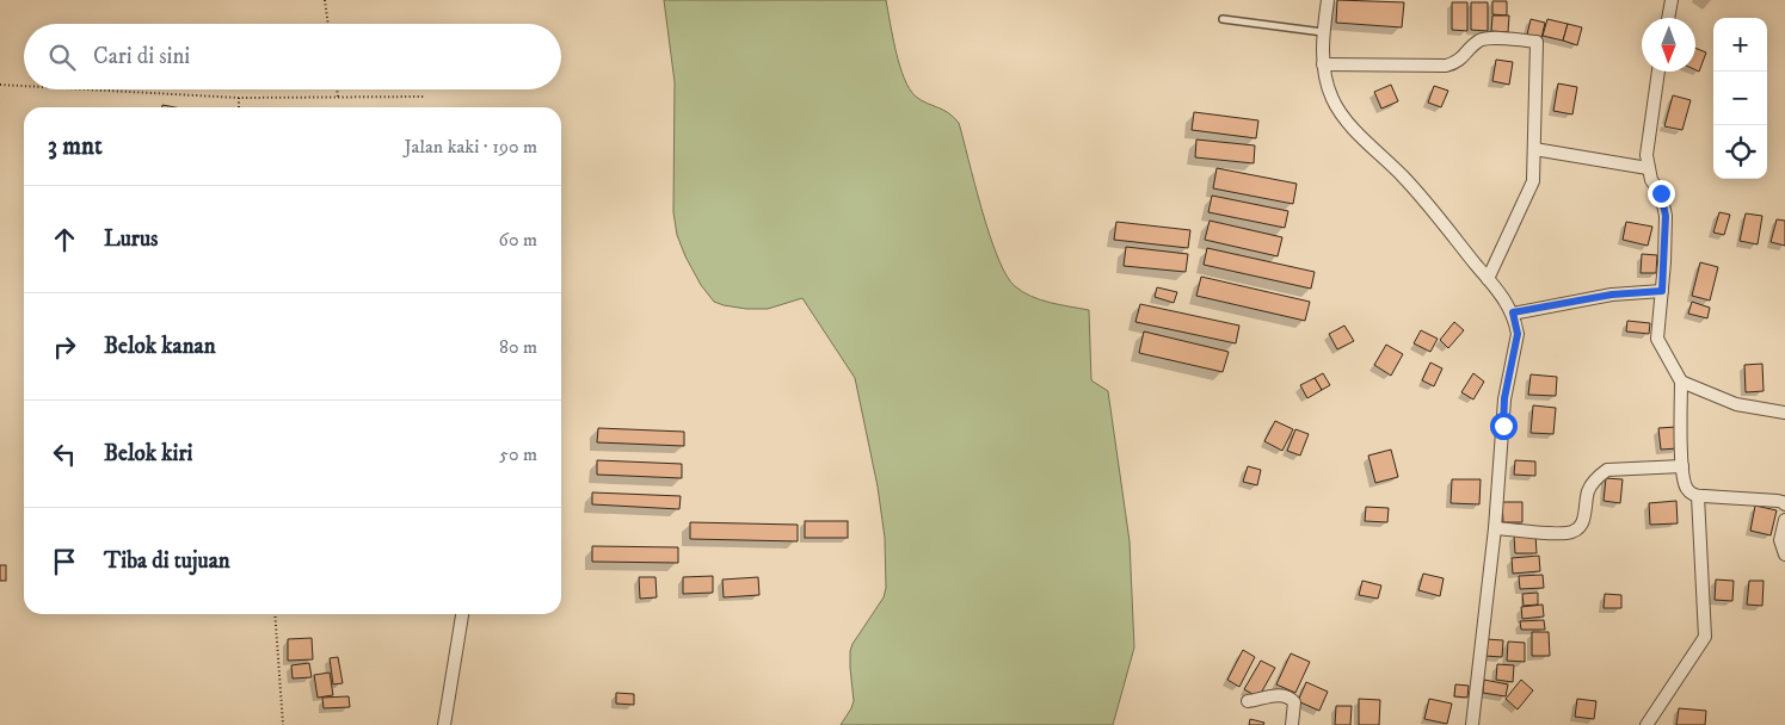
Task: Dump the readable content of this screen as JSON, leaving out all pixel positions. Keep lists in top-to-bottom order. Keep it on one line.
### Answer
{"north":"bottom","page":{"map_buttons":["+","−"],"search":"Cari di sini","heading":["3 mnt","Jalan kaki · 190 m"],"list":[["Lurus","60 m"],["Belok kanan","80 m"],["Belok kiri","50 m"],"Tiba di tujuan"]}}
